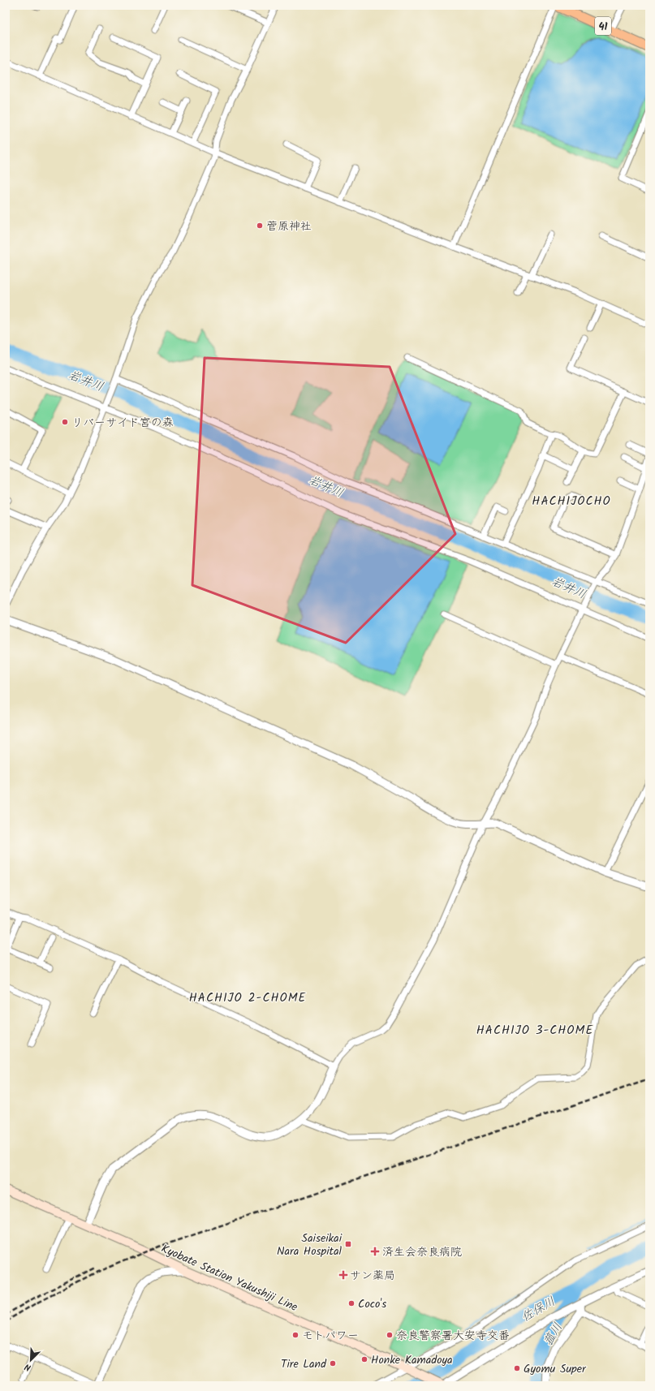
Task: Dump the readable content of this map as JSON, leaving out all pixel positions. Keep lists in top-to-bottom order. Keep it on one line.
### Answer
{"streets":{"main road":["41","Kyobate Station Yakushiji Line"]},"districts":["HACHIJOCHO","HACHIJO 2-CHOME","HACHIJO 3-CHOME"],"water":["岩井川","佐保川","菰川"],"places":{"other":["菅原神社","リバーサイド宮の森","Coco's","モトパワー","奈良警察署大安寺交番","Honke Kamadoya","Tire Land","Gyomu Super"],"transit":["Saiseikai Nara Hospital"],"health":["済生会奈良病院","サン薬局"]},"north":"bottom left"}
